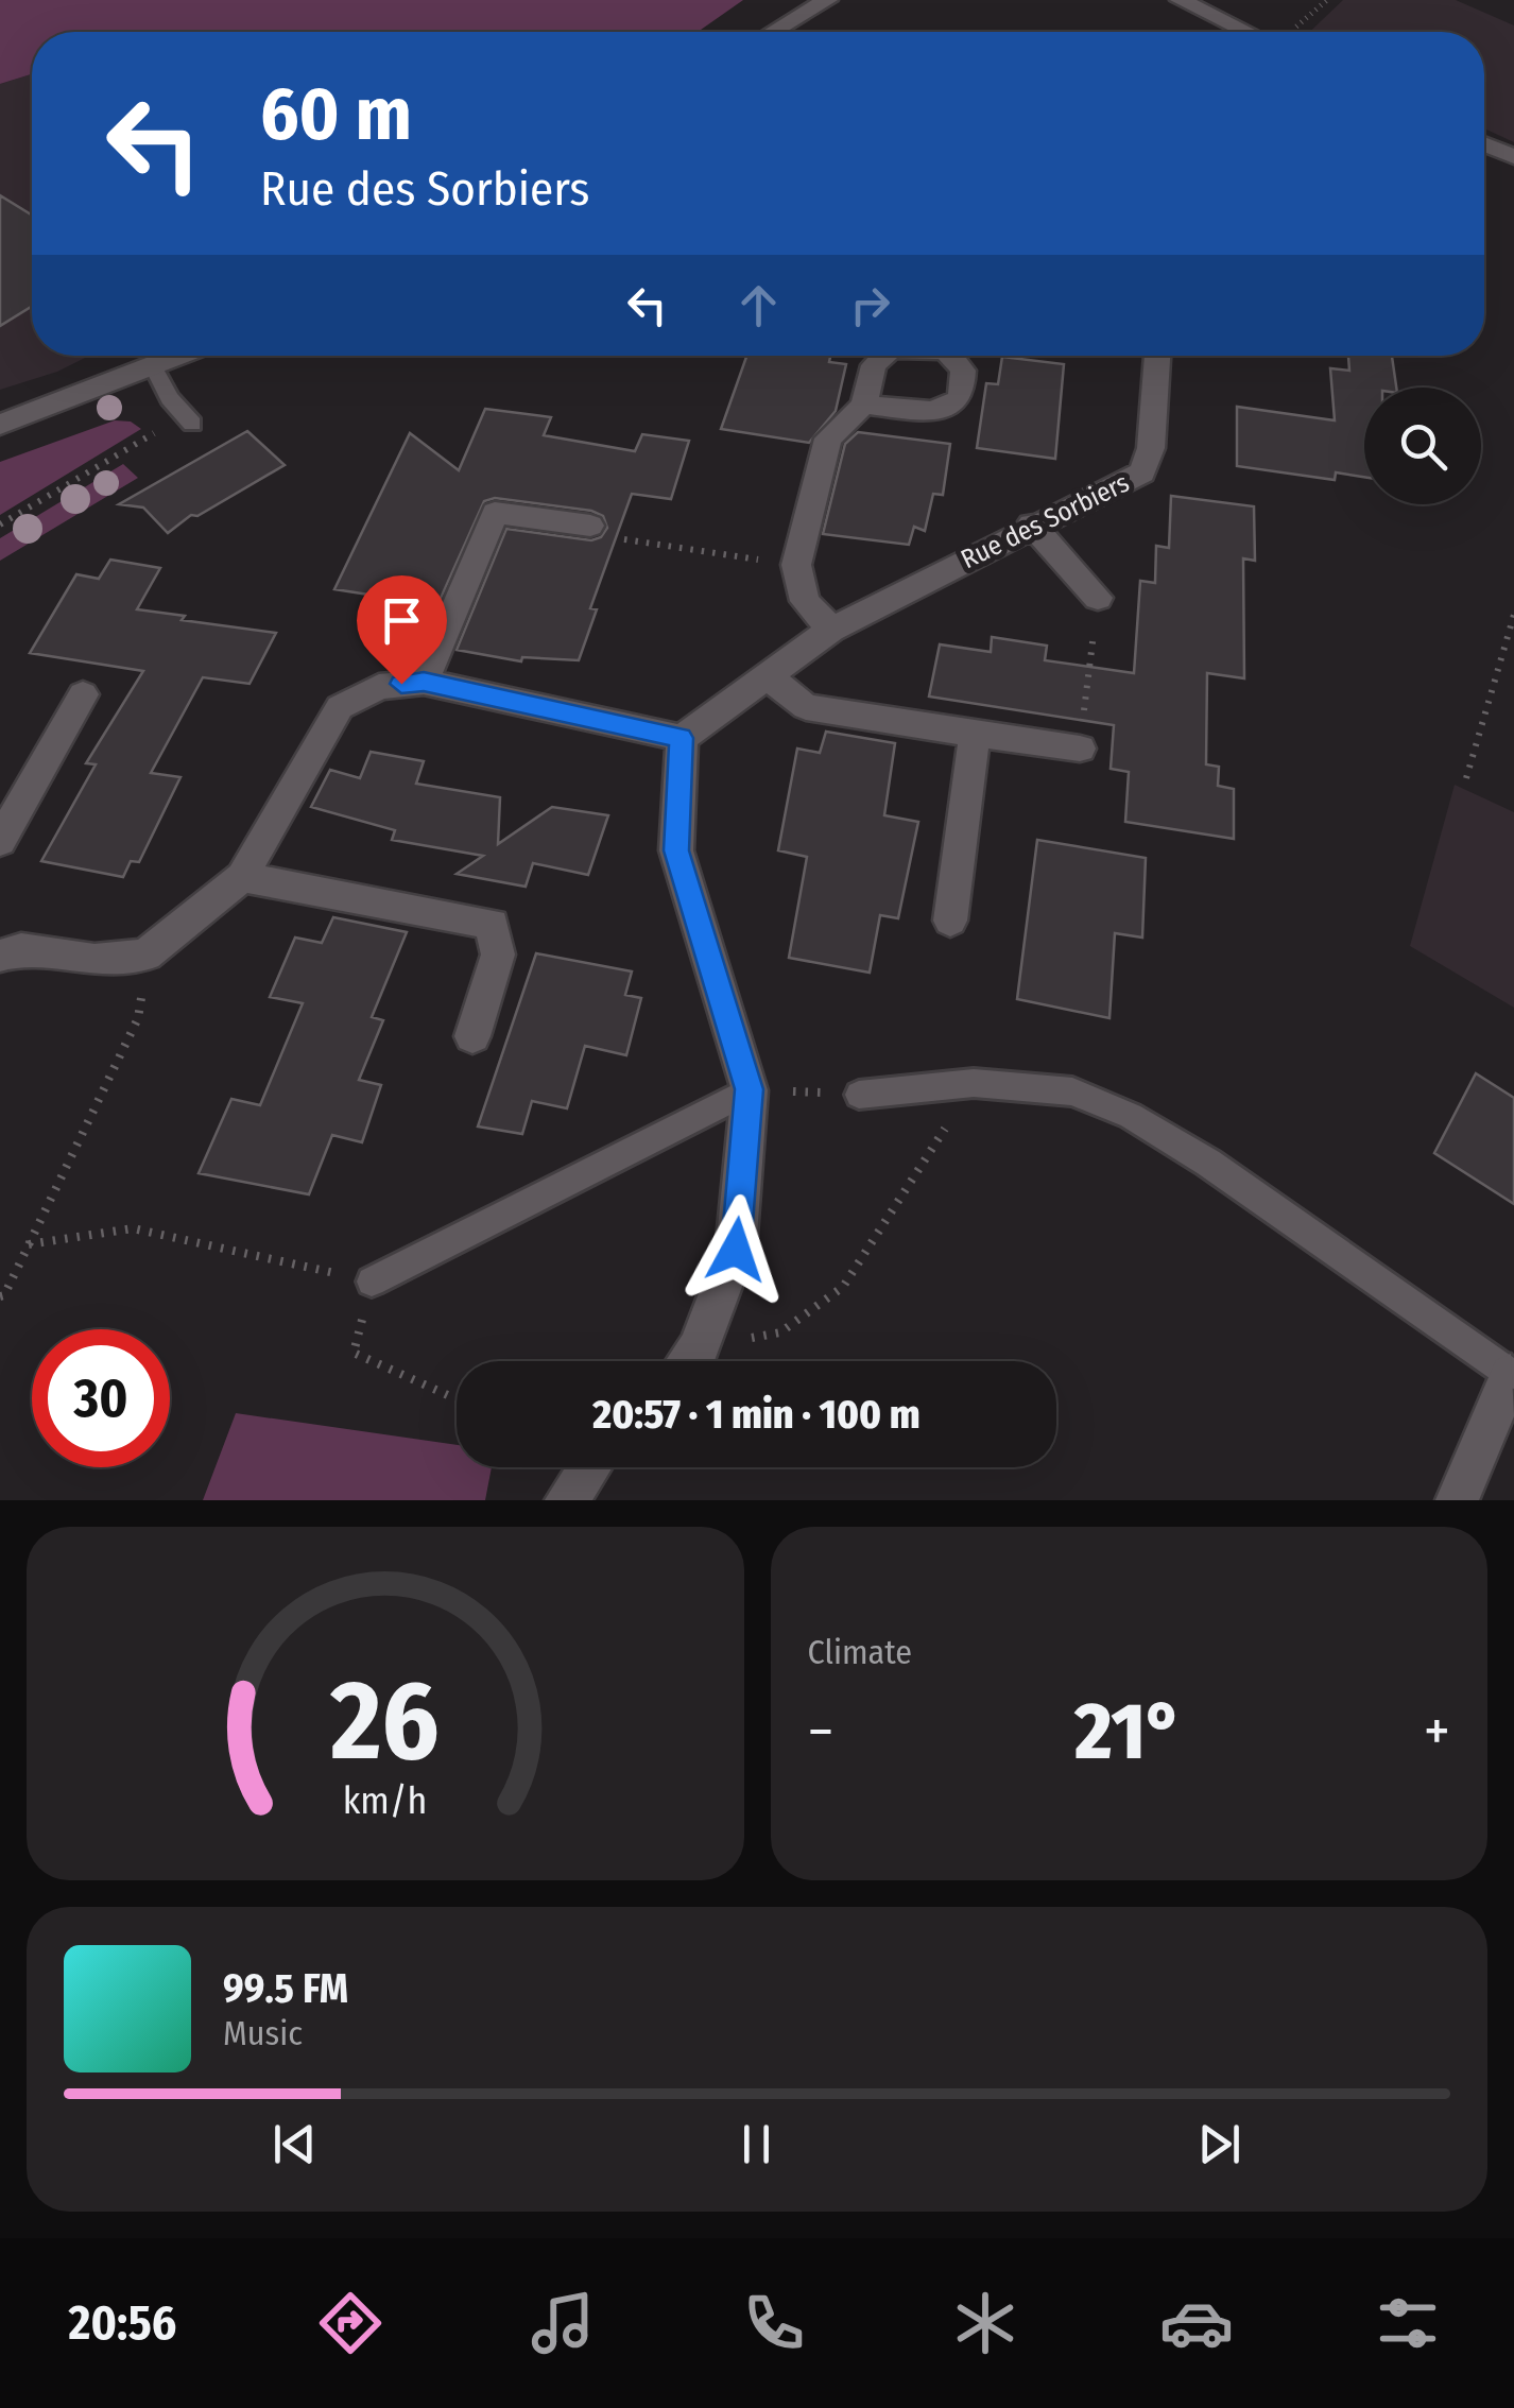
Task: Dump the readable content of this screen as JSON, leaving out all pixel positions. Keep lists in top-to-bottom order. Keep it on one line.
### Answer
{"streets":{"street":["Rue des Sorbiers"]},"page":{"turn":["60 m","Rue des Sorbiers"],"limit":"30","trip":"20:57 · 1 min · 100 m","tile":"Climate","heat":["−","21°","+"],"song":["99.5 FM","Music"],"tabs":"20:56","gauge":["26","km/h"]}}
